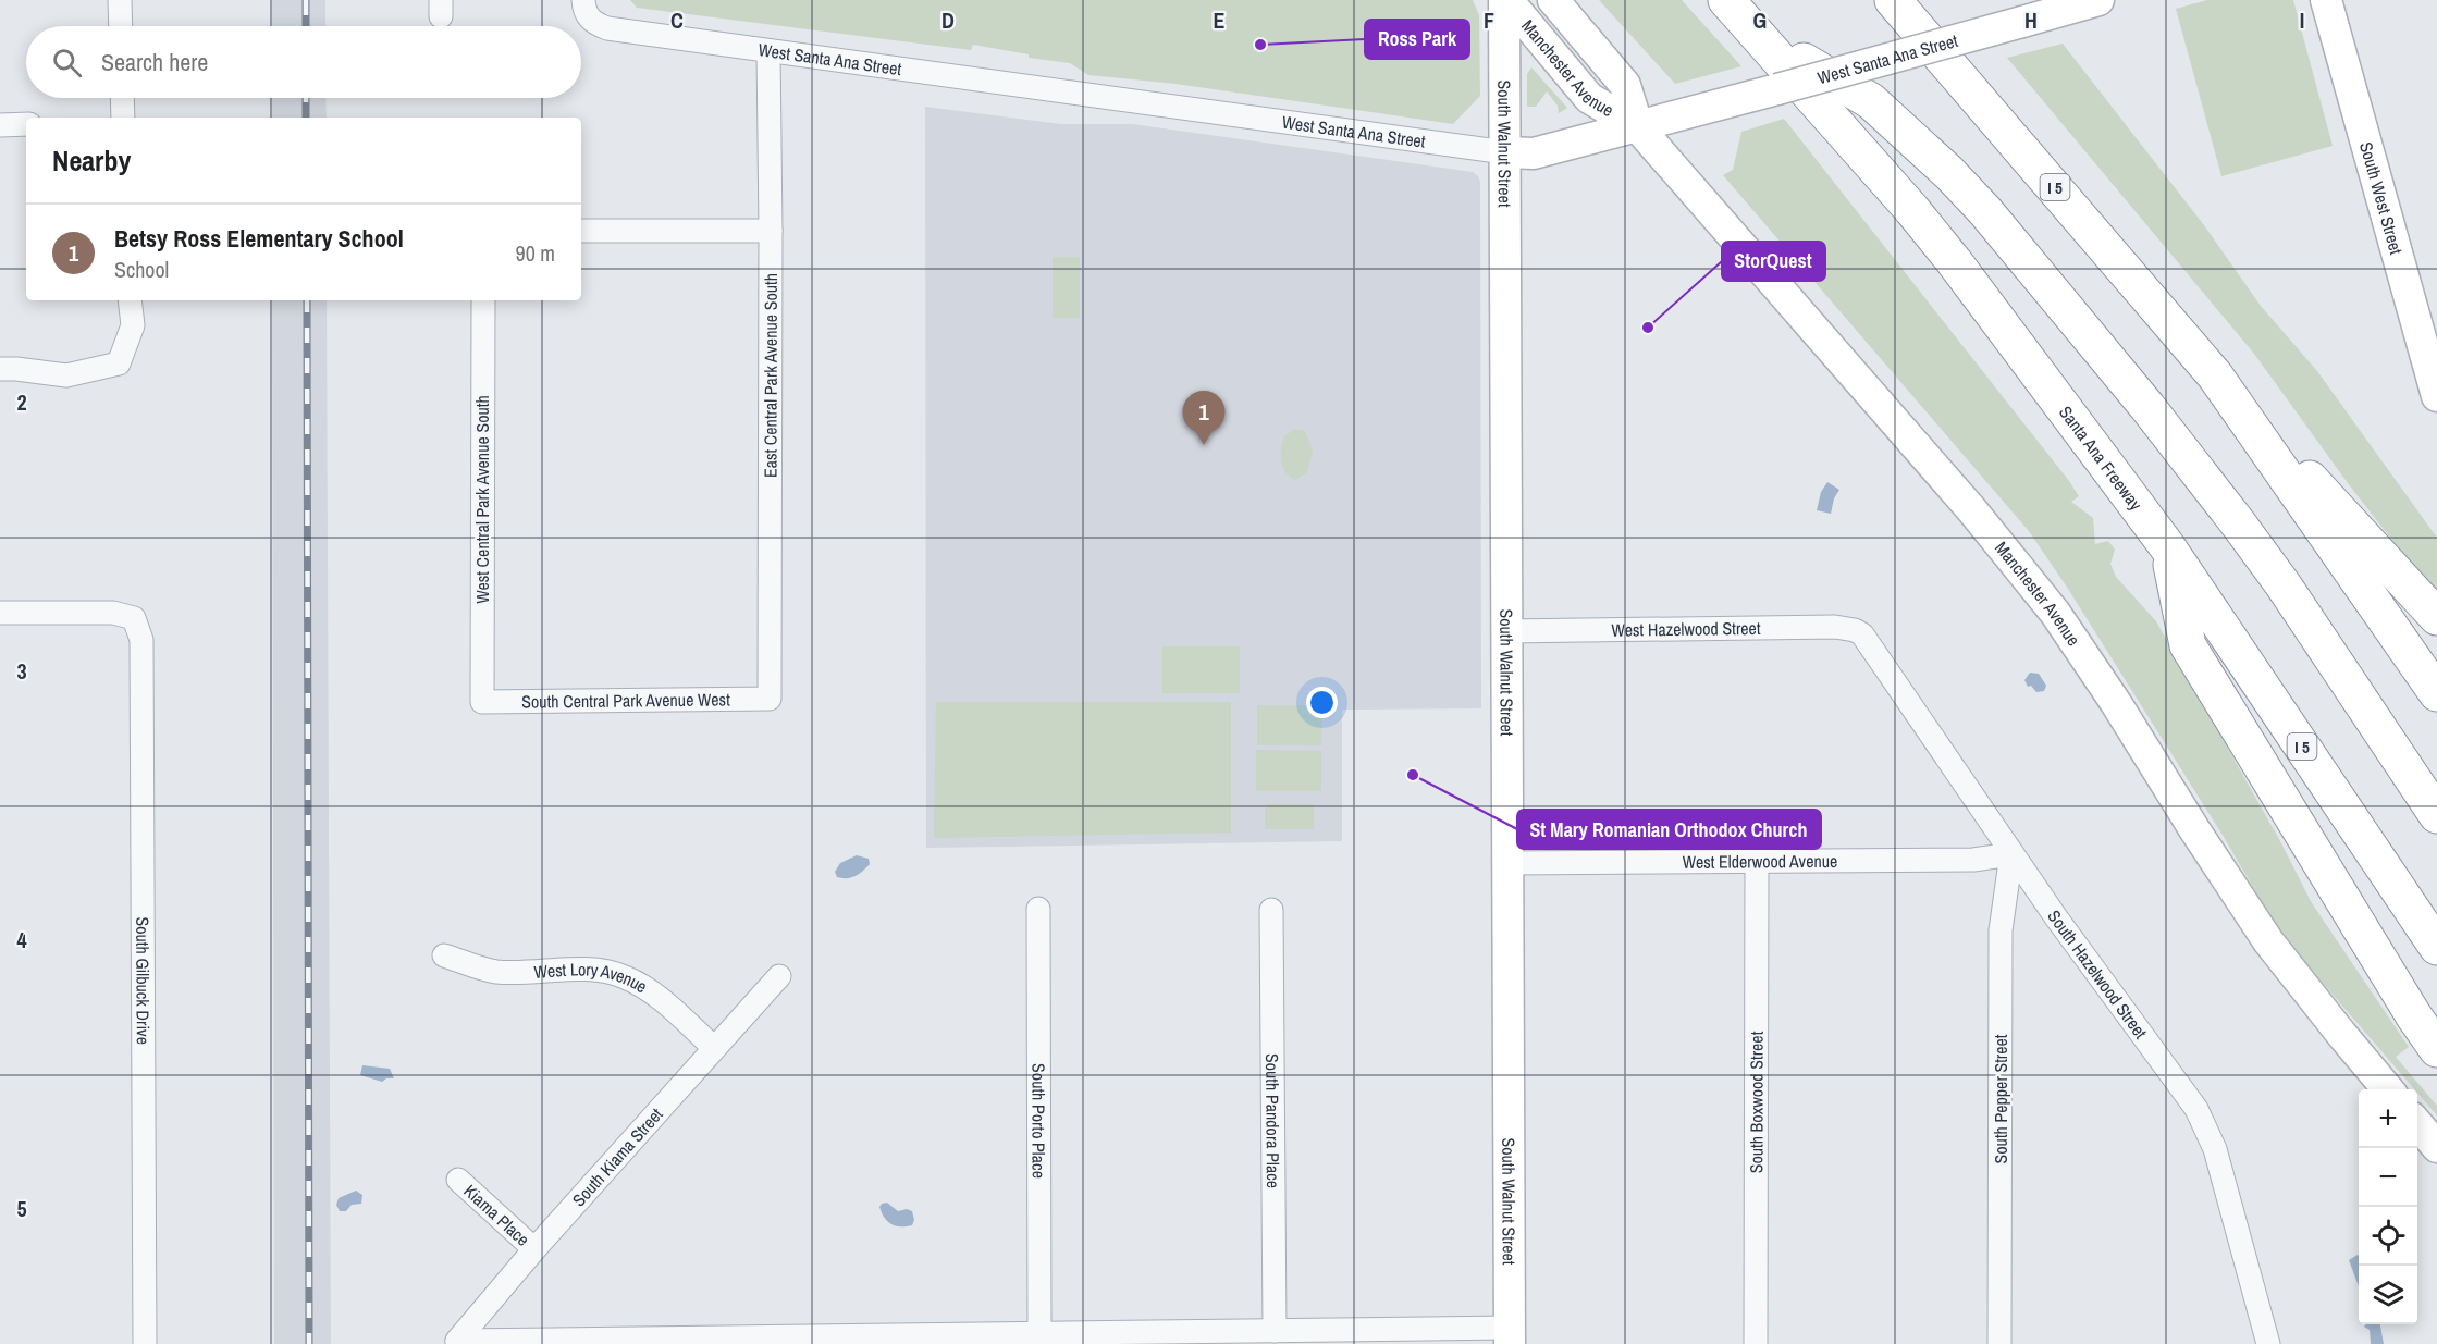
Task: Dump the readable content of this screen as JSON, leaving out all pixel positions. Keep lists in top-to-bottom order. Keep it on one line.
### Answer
{"streets":{"highway":["I 5","Santa Ana Freeway"],"street":["West Santa Ana Street","Manchester Avenue","South Walnut Street","South West Street","East Central Park Avenue South","West Central Park Avenue South","West Hazelwood Street","South Central Park Avenue West","West Elderwood Avenue","South Hazelwood Street","South Gilbuck Drive","West Lory Avenue","South Pepper Street","South Boxwood Street","South Pandora Place","South Porto Place","South Kiama Street","Kiama Place"]},"crossings":[["West Santa Ana Street","Manchester Avenue"],["West Santa Ana Street","South Walnut Street"],["West Santa Ana Street","East Central Park Avenue South"],["Manchester Avenue","South Walnut Street"],["South Walnut Street","West Hazelwood Street"],["South Walnut Street","West Elderwood Avenue"],["East Central Park Avenue South","South Central Park Avenue West"],["West Central Park Avenue South","South Central Park Avenue West"],["West Hazelwood Street","South Hazelwood Street"],["West Elderwood Avenue","South Hazelwood Street"],["West Elderwood Avenue","South Pepper Street"],["West Elderwood Avenue","South Boxwood Street"],["South Hazelwood Street","South Pepper Street"],["West Lory Avenue","South Kiama Street"],["South Kiama Street","Kiama Place"]],"places":["Ross Park","StorQuest","St Mary Romanian Orthodox Church"],"page":{"search":"Search here","heading":"Nearby","list":[{"mark":"1","name":"Betsy Ross Elementary School","note":"School","value":"90 m"}],"pins":"1","map_buttons":["+","−"]},"grid":{"columns":["C","D","E","F","G","H","I"],"rows":["2","3","4","5"]}}
